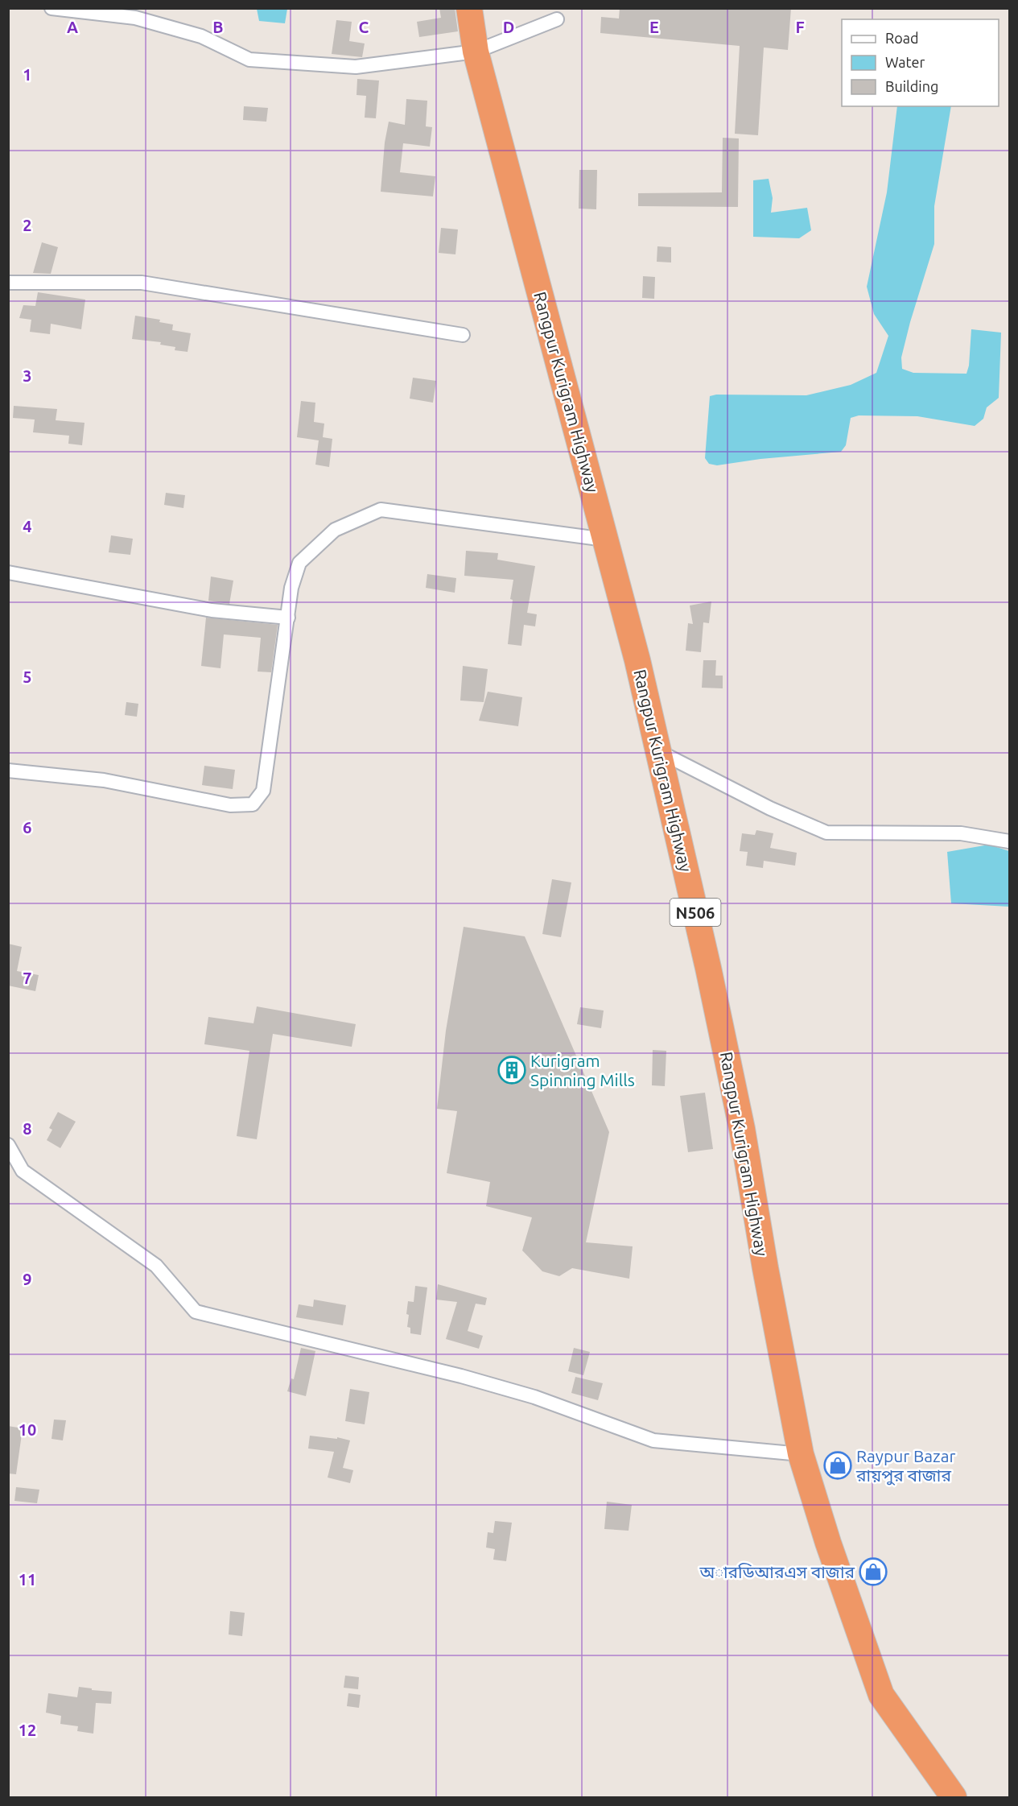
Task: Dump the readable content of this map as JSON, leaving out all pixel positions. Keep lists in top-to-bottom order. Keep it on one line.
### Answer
{"streets":{"highway":["Rangpur Kurigram Highway","N506"]},"places":{"building":["Kurigram Spinning Mills"],"shop":["Raypur Bazar রায়পুর বাজার","অারডিআরএস বাজার"]},"legend":["Road","Water","Building"],"grid":{"columns":["A","B","C","D","E","F"],"rows":["1","2","3","4","5","6","7","8","9","10","11","12"]}}
